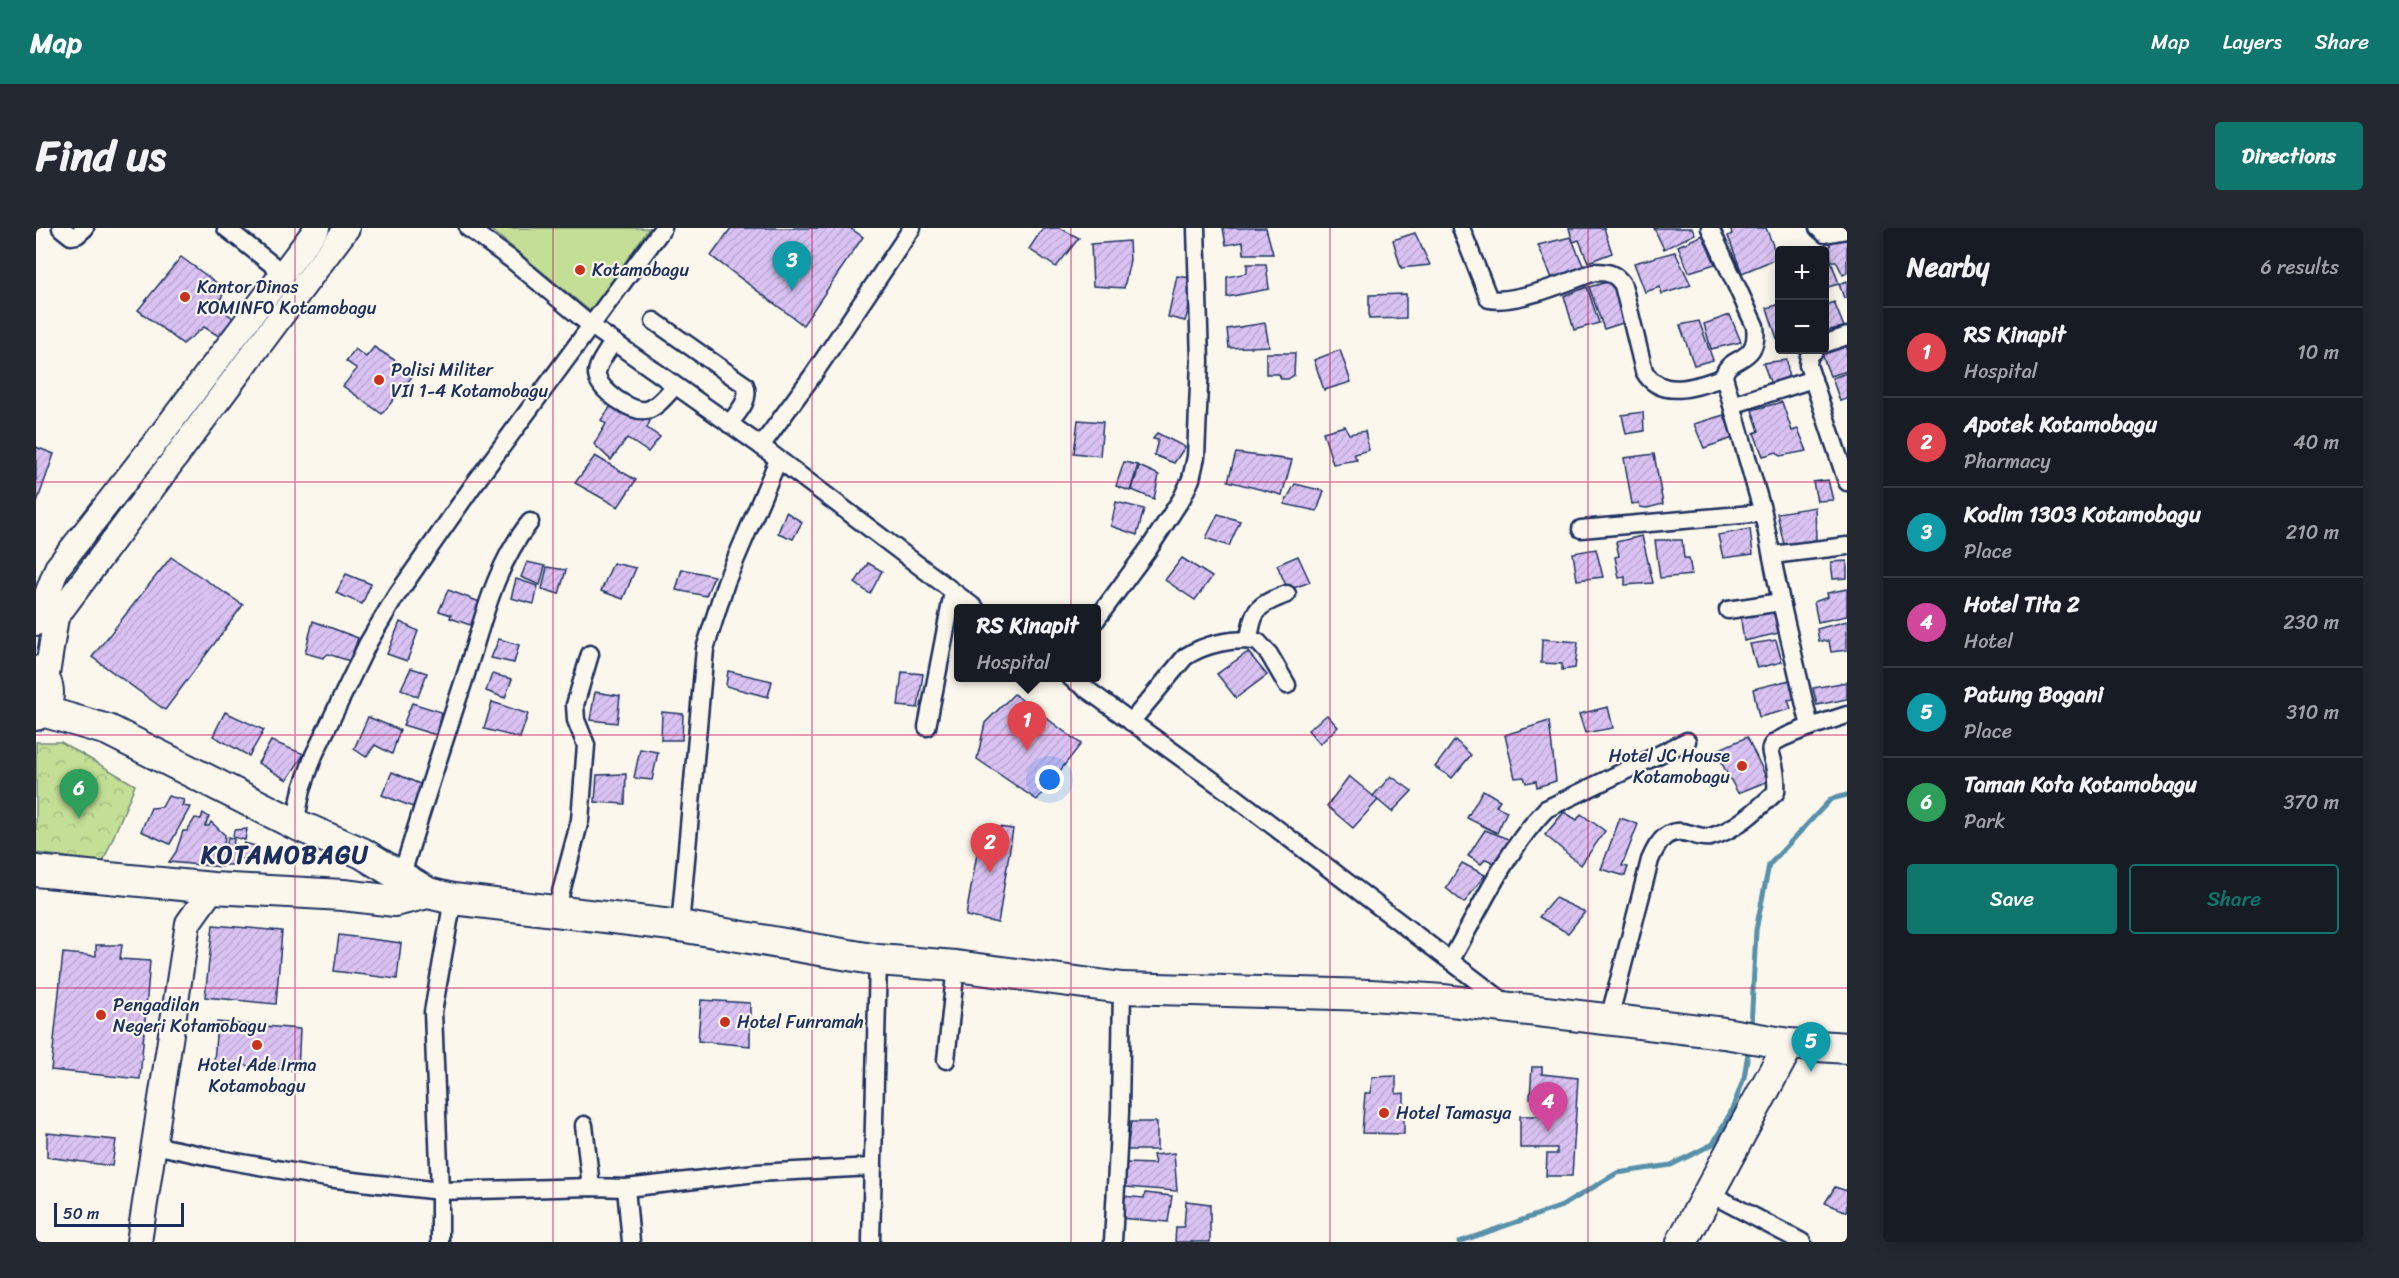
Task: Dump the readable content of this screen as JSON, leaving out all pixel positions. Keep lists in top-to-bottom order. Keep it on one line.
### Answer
{"districts":["KOTAMOBAGU"],"places":["Kotamobagu","Kantor Dinas KOMINFO Kotamobagu","Polisi Militer VII 1-4 Kotamobagu","Hotel JC House Kotamobagu","Pengadilan Negeri Kotamobagu","Hotel Funramah","Hotel Ade Irma Kotamobagu","Hotel Tamasya"],"scale_bar":"50 m","page":{"header":"Map","nav":["Map","Layers","Share"],"title":"Find us","buttons":["Directions",["Save","Share"]],"heading":["Nearby","6 results"],"pins":["3","1","6","2","5","4"],"map_buttons":["+","−"],"list":[{"mark":"1","name":"RS Kinapit","note":"Hospital","value":"10 m"},{"mark":"2","name":"Apotek Kotamobagu","note":"Pharmacy","value":"40 m"},{"mark":"3","name":"Kodim 1303 Kotamobagu","note":"Place","value":"210 m"},{"mark":"4","name":"Hotel Tita 2","note":"Hotel","value":"230 m"},{"mark":"5","name":"Patung Bogani","note":"Place","value":"310 m"},{"mark":"6","name":"Taman Kota Kotamobagu","note":"Park","value":"370 m"}],"popup":["RS Kinapit","Hospital"],"scale":"50 m"}}
